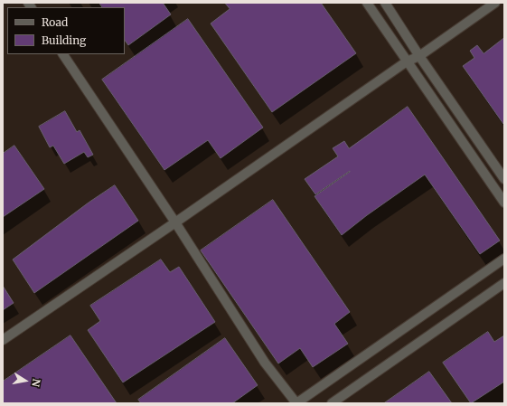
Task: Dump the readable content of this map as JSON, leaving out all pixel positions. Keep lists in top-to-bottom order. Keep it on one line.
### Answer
{"legend":["Road","Building"],"north":"right"}
